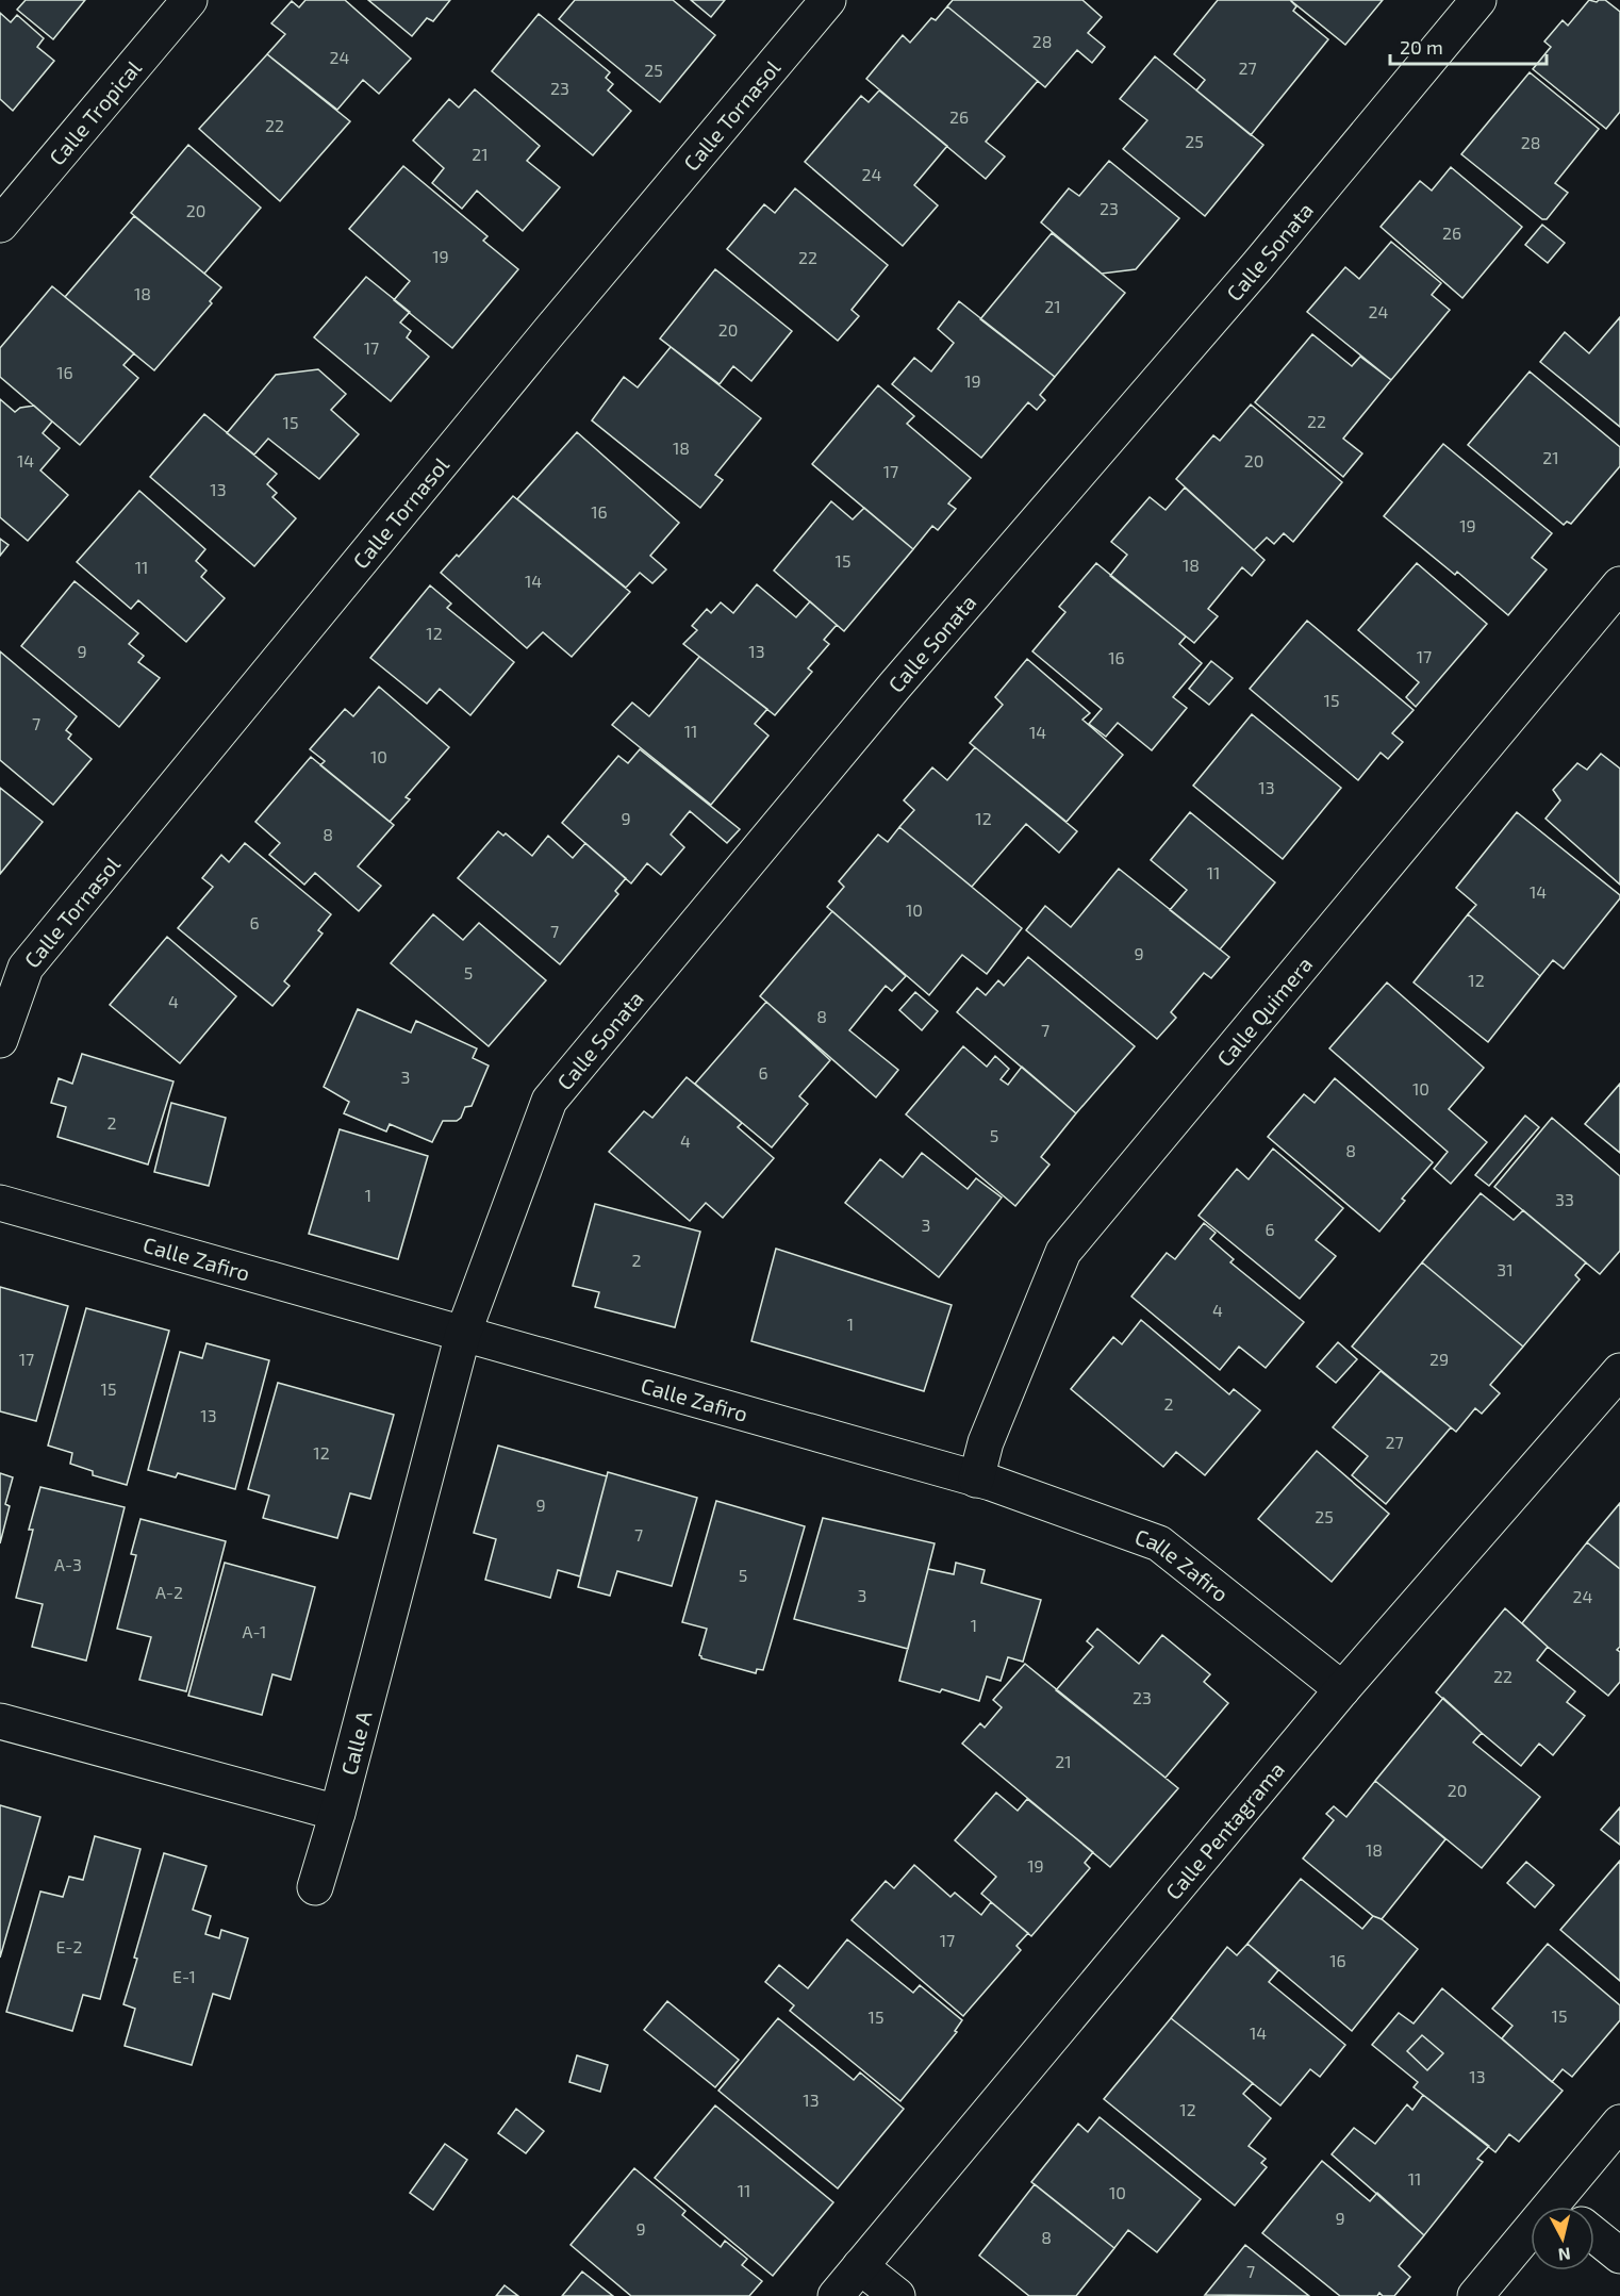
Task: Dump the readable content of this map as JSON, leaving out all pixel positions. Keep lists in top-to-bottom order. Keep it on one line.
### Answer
{"streets":{"street":["Calle Tropical","Calle Tornasol","Calle Sonata","Calle Quimera","Calle Zafiro","Calle A","Calle Pentagrama"]},"crossings":[["Calle Sonata","Calle Zafiro"],["Calle Sonata","Calle A"],["Calle Quimera","Calle Zafiro"],["Calle Zafiro","Calle A"],["Calle Zafiro","Calle Pentagrama"]],"house_numbers":["28","24","27","25","23","26","22","25","28","21","24","23","20","26","19","22","18","21","24","20","17","16","19","22","15","18","21","14","20","17","13","16","19","15","18","11","14","12","9","13","17","16","15","7","11","14","10","13","9","12","8","11","14","10","6","7","9","5","12","4","8","7","6","3","10","2","5","4","8","1","33","3","6","2","31","4","1","17","29","15","2","13","27","12","9","25","7","A-3","5","A-2","3","24","1","A-1","22","23","21","20","18","19","17","E-2","16","E-1","15","15","14","13","13","12","11","11","10","9","9","8","7"],"scale_bar":"20 m","north":"bottom"}
